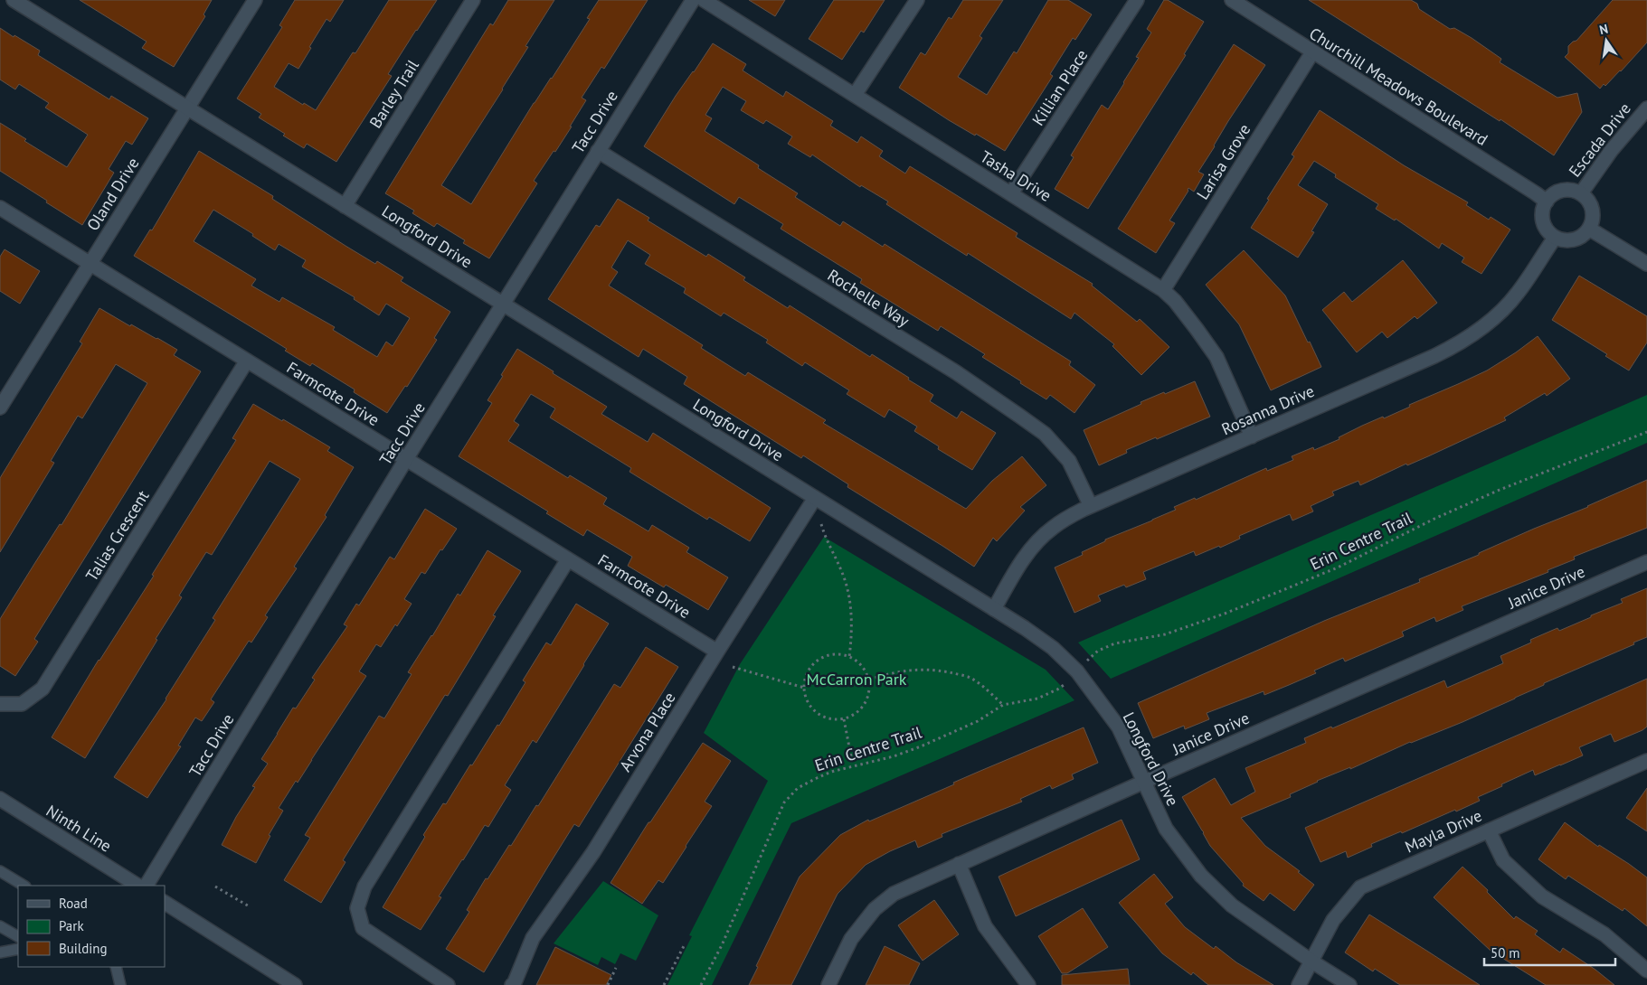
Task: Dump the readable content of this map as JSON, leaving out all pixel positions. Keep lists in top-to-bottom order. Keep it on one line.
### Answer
{"streets":{"street":["Churchill Meadows Boulevard","Killian Place","Barley Trail","Tacc Drive","Escada Drive","Larisa Grove","Tasha Drive","Oland Drive","Longford Drive","Rochelle Way","Farmcote Drive","Rosanna Drive","Talias Crescent","Janice Drive","Arvona Place","Ninth Line","Mayla Drive"],"path":["Erin Centre Trail"]},"crossings":[["Churchill Meadows Boulevard","Escada Drive"],["Churchill Meadows Boulevard","Larisa Grove"],["Churchill Meadows Boulevard","Rosanna Drive"],["Killian Place","Tasha Drive"],["Barley Trail","Longford Drive"],["Tacc Drive","Longford Drive"],["Tacc Drive","Rochelle Way"],["Tacc Drive","Farmcote Drive"],["Escada Drive","Rosanna Drive"],["Larisa Grove","Tasha Drive"],["Tasha Drive","Rosanna Drive"],["Oland Drive","Longford Drive"],["Oland Drive","Farmcote Drive"],["Longford Drive","Rosanna Drive"],["Longford Drive","Janice Drive"],["Longford Drive","Arvona Place"],["Longford Drive","Mayla Drive"],["Rochelle Way","Rosanna Drive"],["Farmcote Drive","Talias Crescent"],["Farmcote Drive","Arvona Place"]],"parks":["McCarron Park"],"legend":["Road","Park","Building"],"scale_bar":"50 m","north":"top"}
